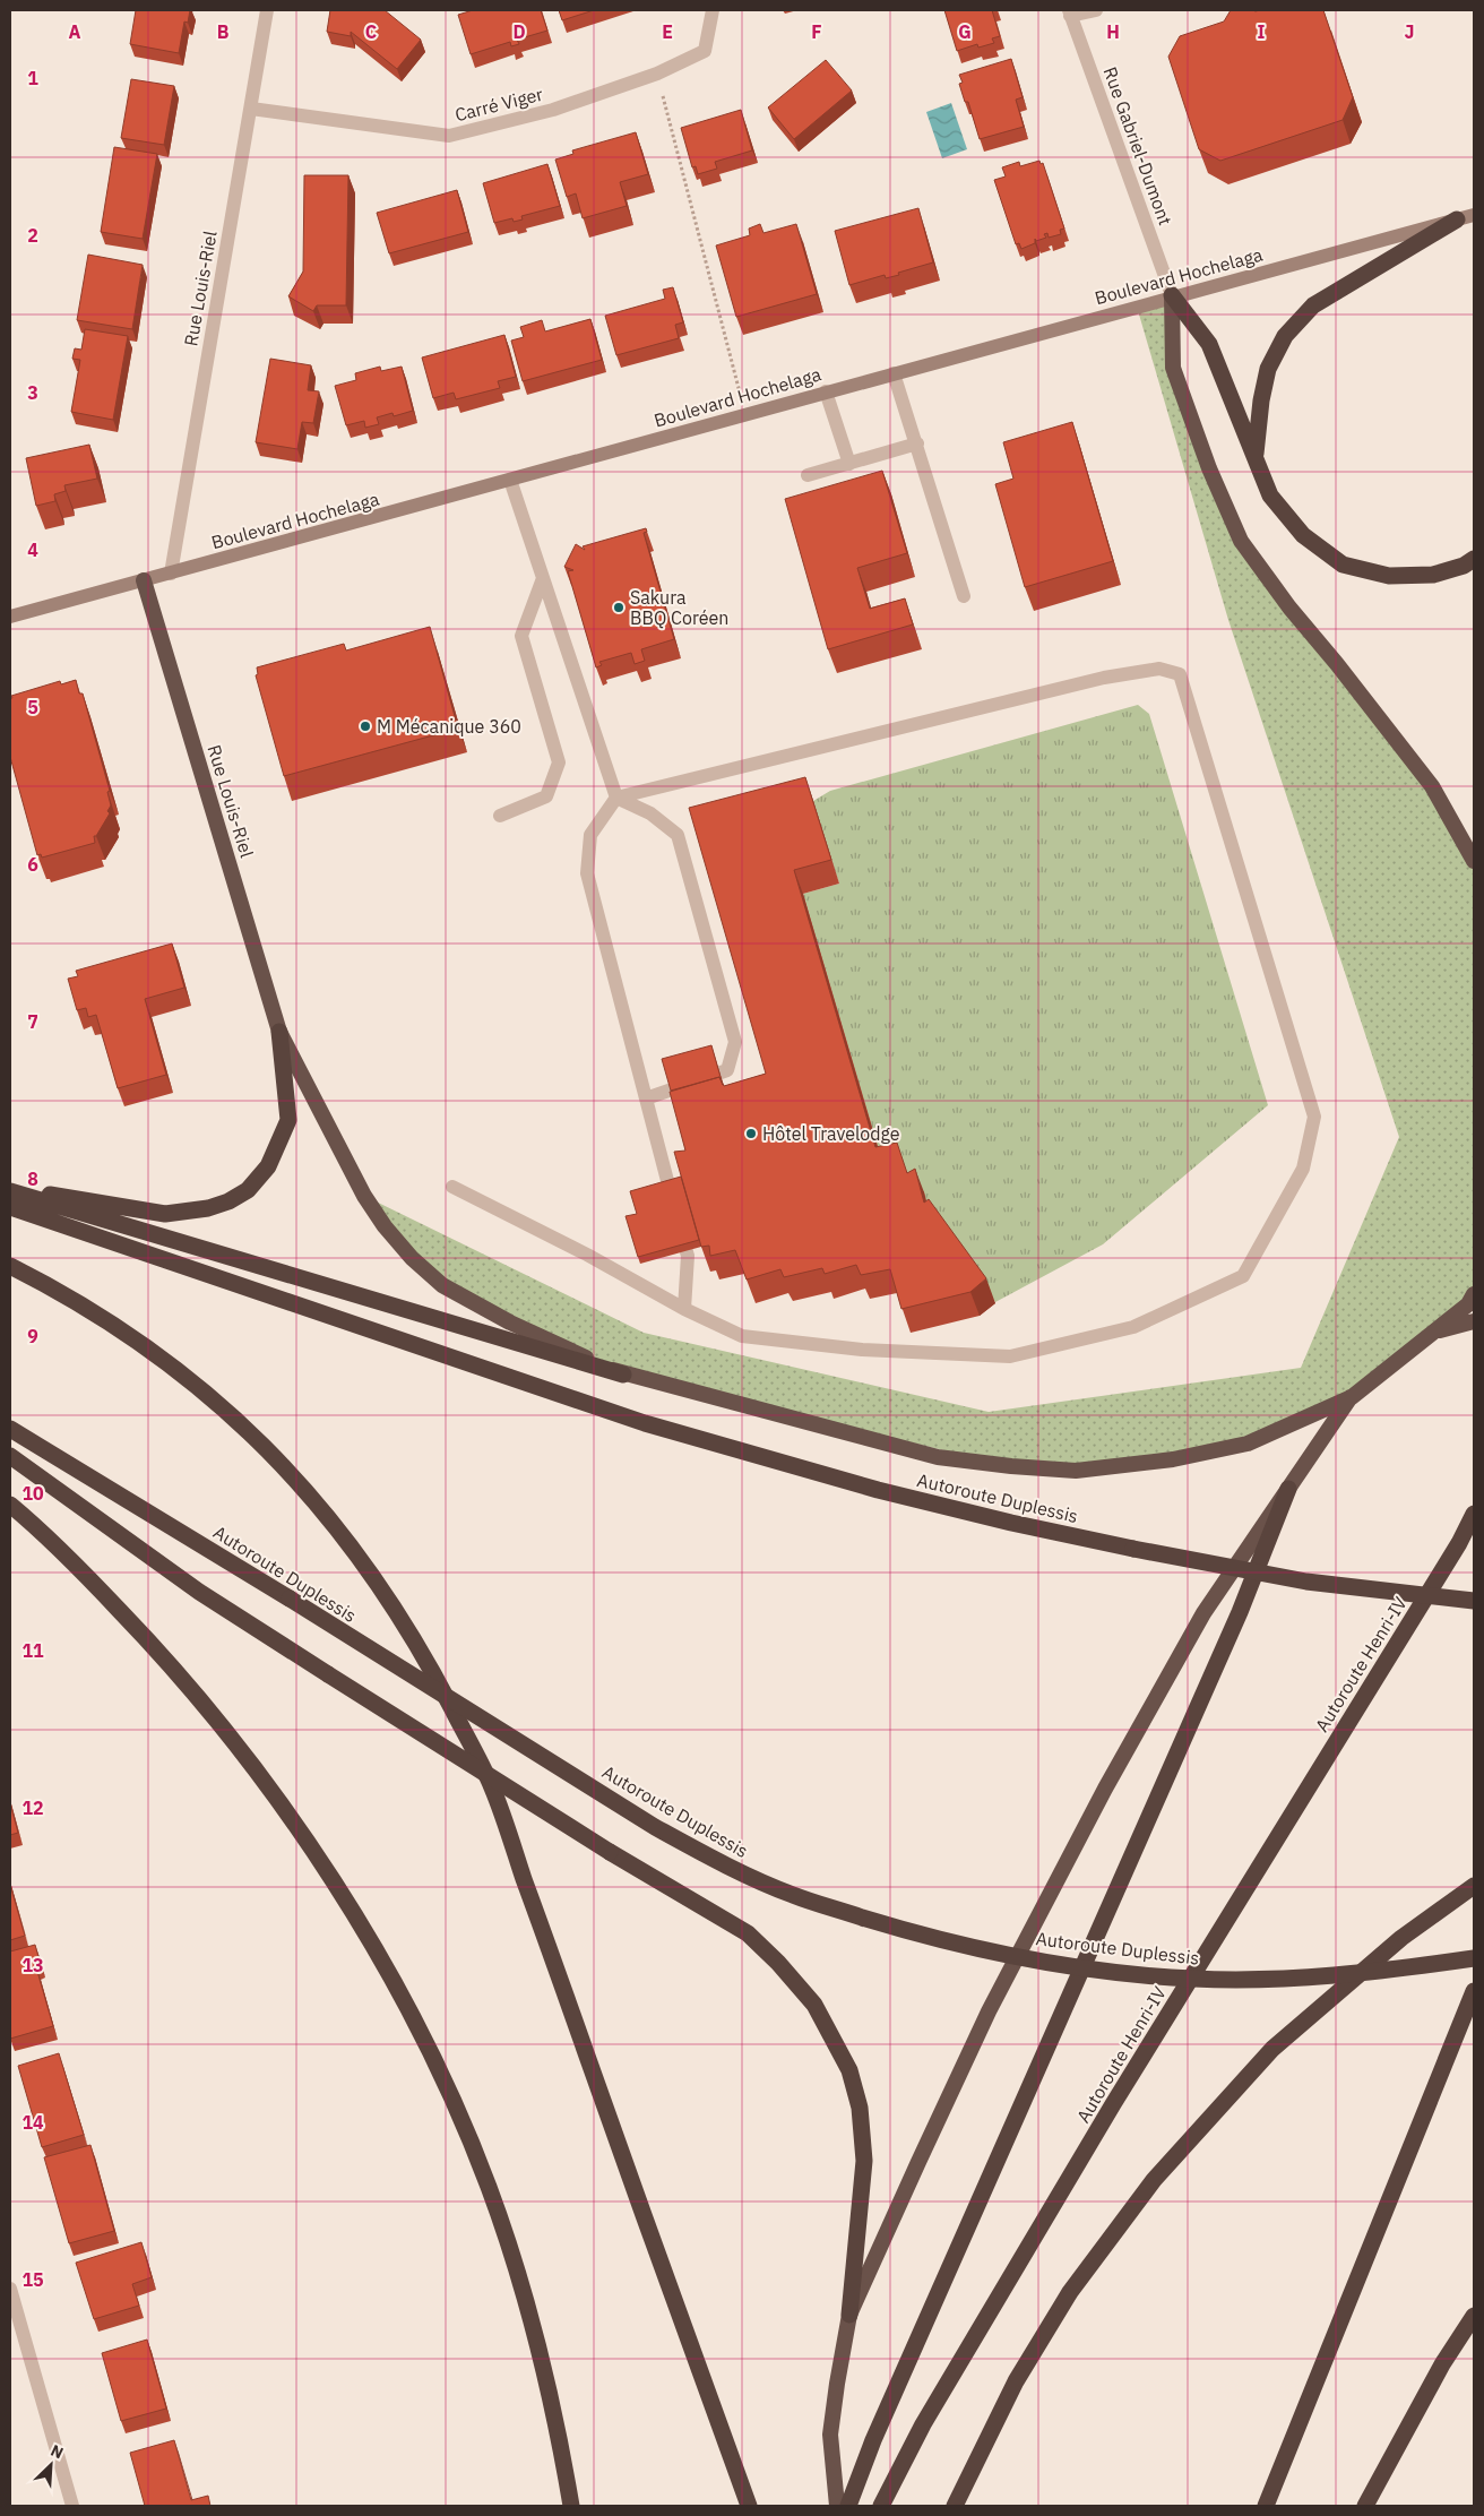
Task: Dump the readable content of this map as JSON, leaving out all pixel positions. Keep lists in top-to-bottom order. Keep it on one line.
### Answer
{"streets":{"highway":["Rue Louis-Riel","Autoroute Duplessis","Autoroute Henri-IV"],"main road":["Boulevard Hochelaga"],"street":["Carré Viger","Rue Gabriel-Dumont"]},"crossings":[["Carré Viger","Rue Louis-Riel"],["Rue Gabriel-Dumont","Boulevard Hochelaga"],["Boulevard Hochelaga","Rue Louis-Riel"]],"places":["Sakura BBQ Coréen","M Mécanique 360","Hôtel Travelodge"],"north":"top right","grid":{"columns":["A","B","C","D","E","F","G","H","I","J"],"rows":["1","2","3","4","5","6","7","8","9","10","11","12","13","14","15"]}}
